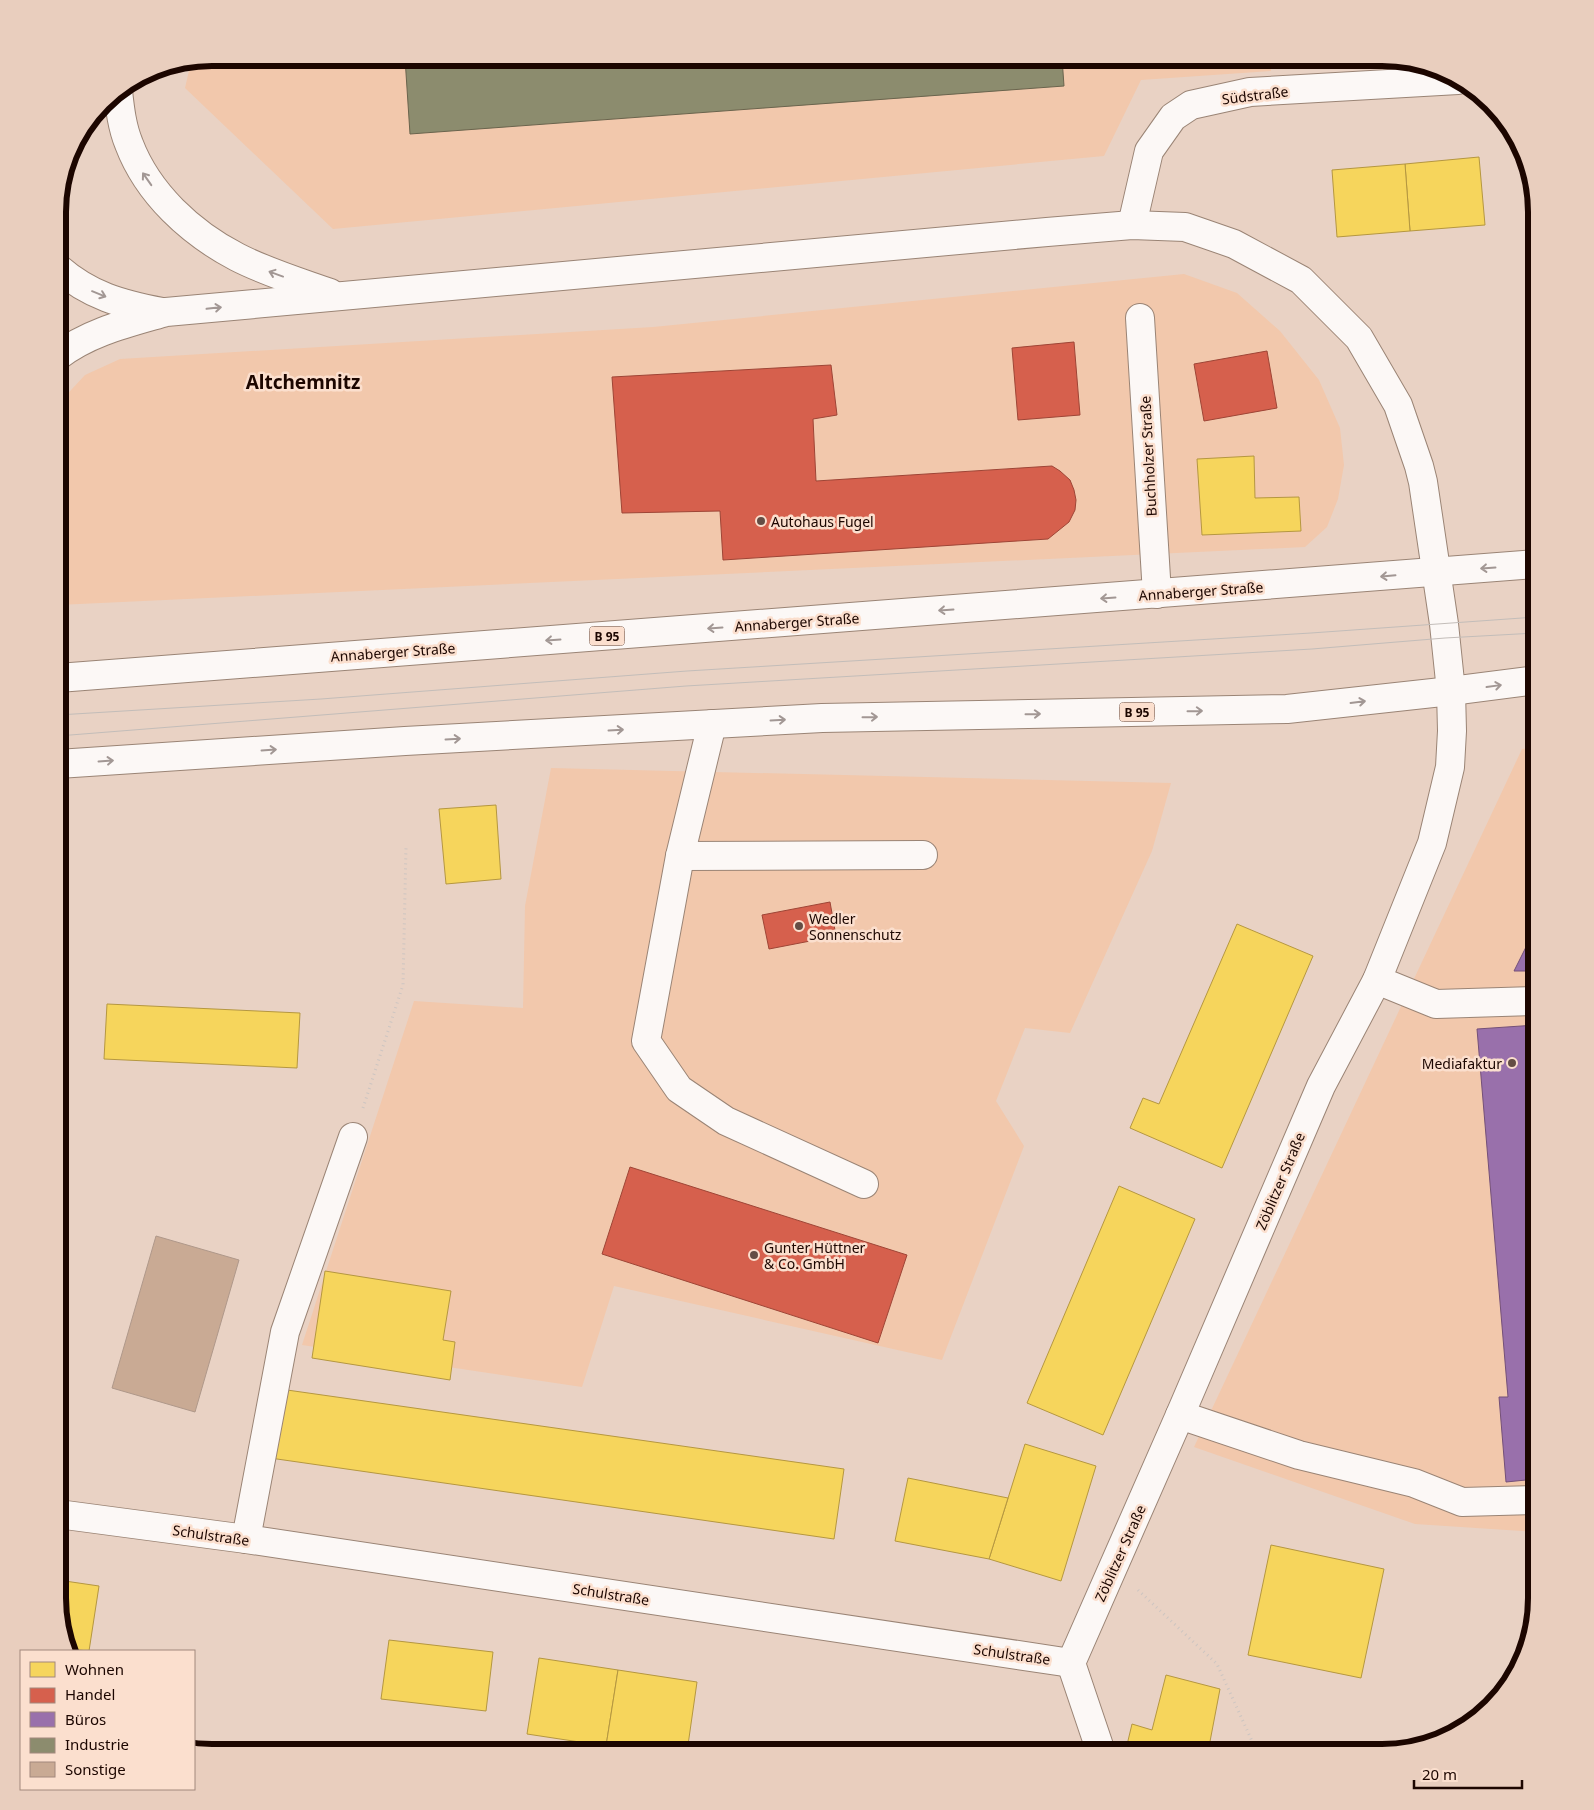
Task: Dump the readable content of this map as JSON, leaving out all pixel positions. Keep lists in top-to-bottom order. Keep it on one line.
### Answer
{"streets":{"main road":["Südstraße","Buchholzer Straße","Annaberger Straße","B 95","Zöblitzer Straße","Schulstraße"]},"crossings":[["Südstraße","Zöblitzer Straße"],["Buchholzer Straße","Annaberger Straße"],["Annaberger Straße","Zöblitzer Straße"],["B 95","Zöblitzer Straße"],["Zöblitzer Straße","Schulstraße"]],"districts":["Altchemnitz"],"places":["Autohaus Fugel","Wedler Sonnenschutz","Mediafaktur","Gunter Hüttner & Co. GmbH"],"legend":["Wohnen","Handel","Büros","Industrie","Sonstige"],"scale_bar":"20 m"}
